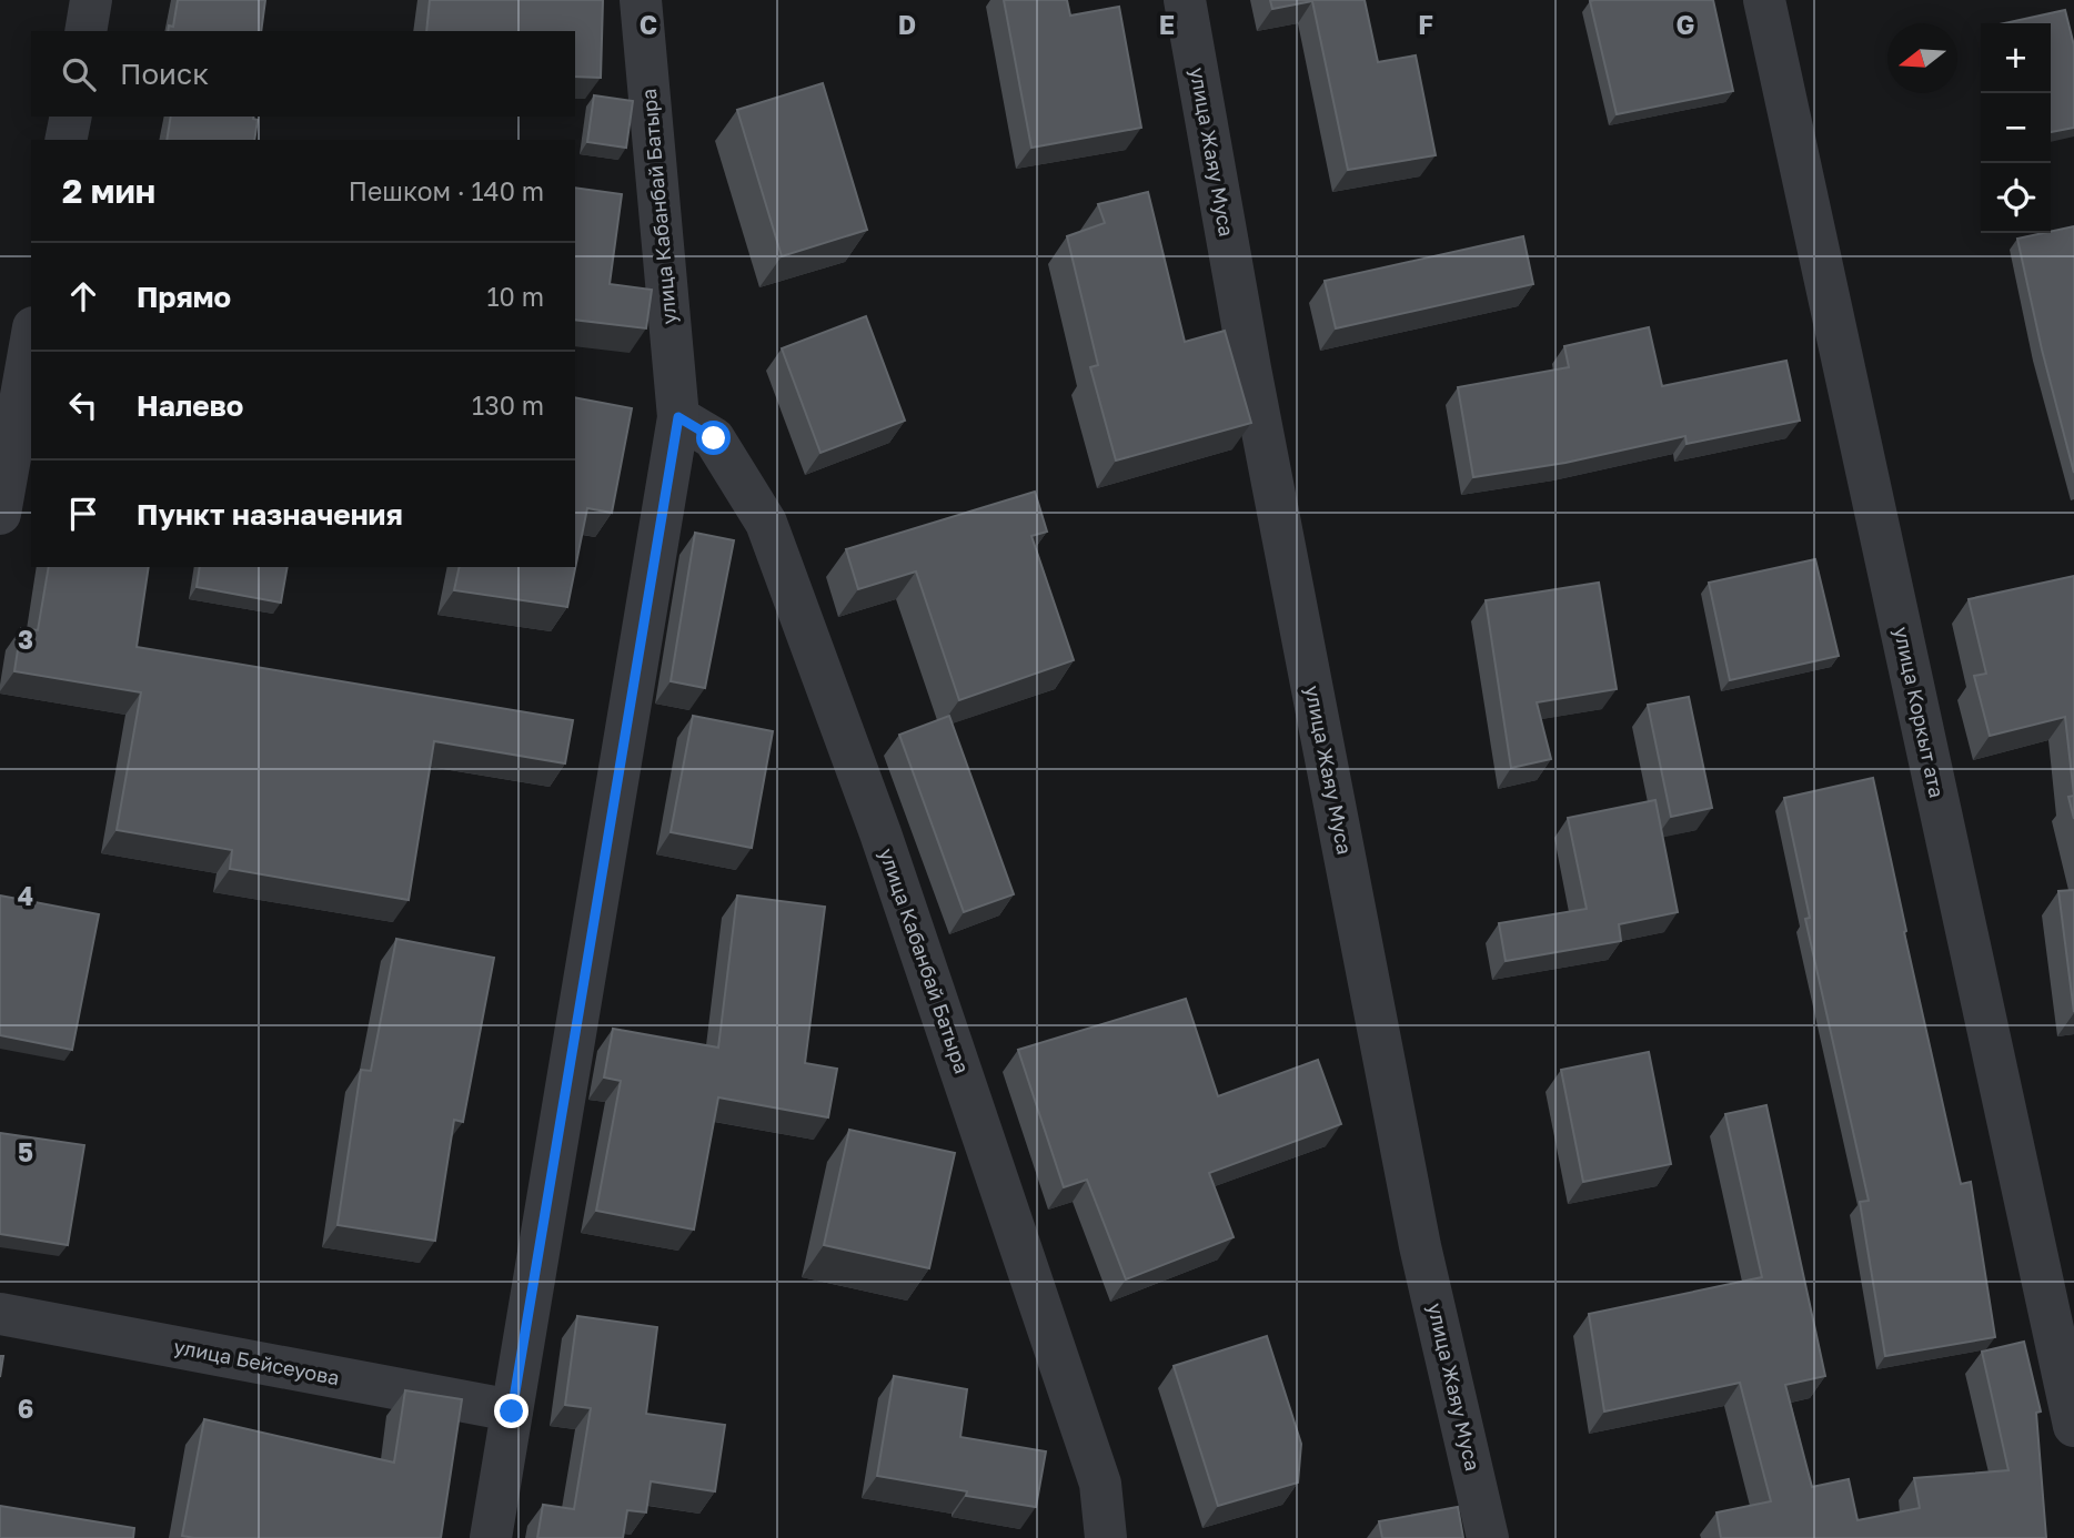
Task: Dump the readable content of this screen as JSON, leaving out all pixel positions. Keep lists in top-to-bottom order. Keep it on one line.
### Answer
{"streets":{"street":["улица Жаяу Муса","улица Кабанбай Батыра","улица Коркыт ата","улица Бейсеуова"]},"north":"left","page":{"map_buttons":["+","−"],"search":"Поиск","heading":["2 мин","Пешком · 140 m"],"list":[["Прямо","10 m"],["Налево","130 m"],"Пункт назначения"]},"grid":{"columns":["C","D","E","F","G"],"rows":["3","4","5","6"]}}
